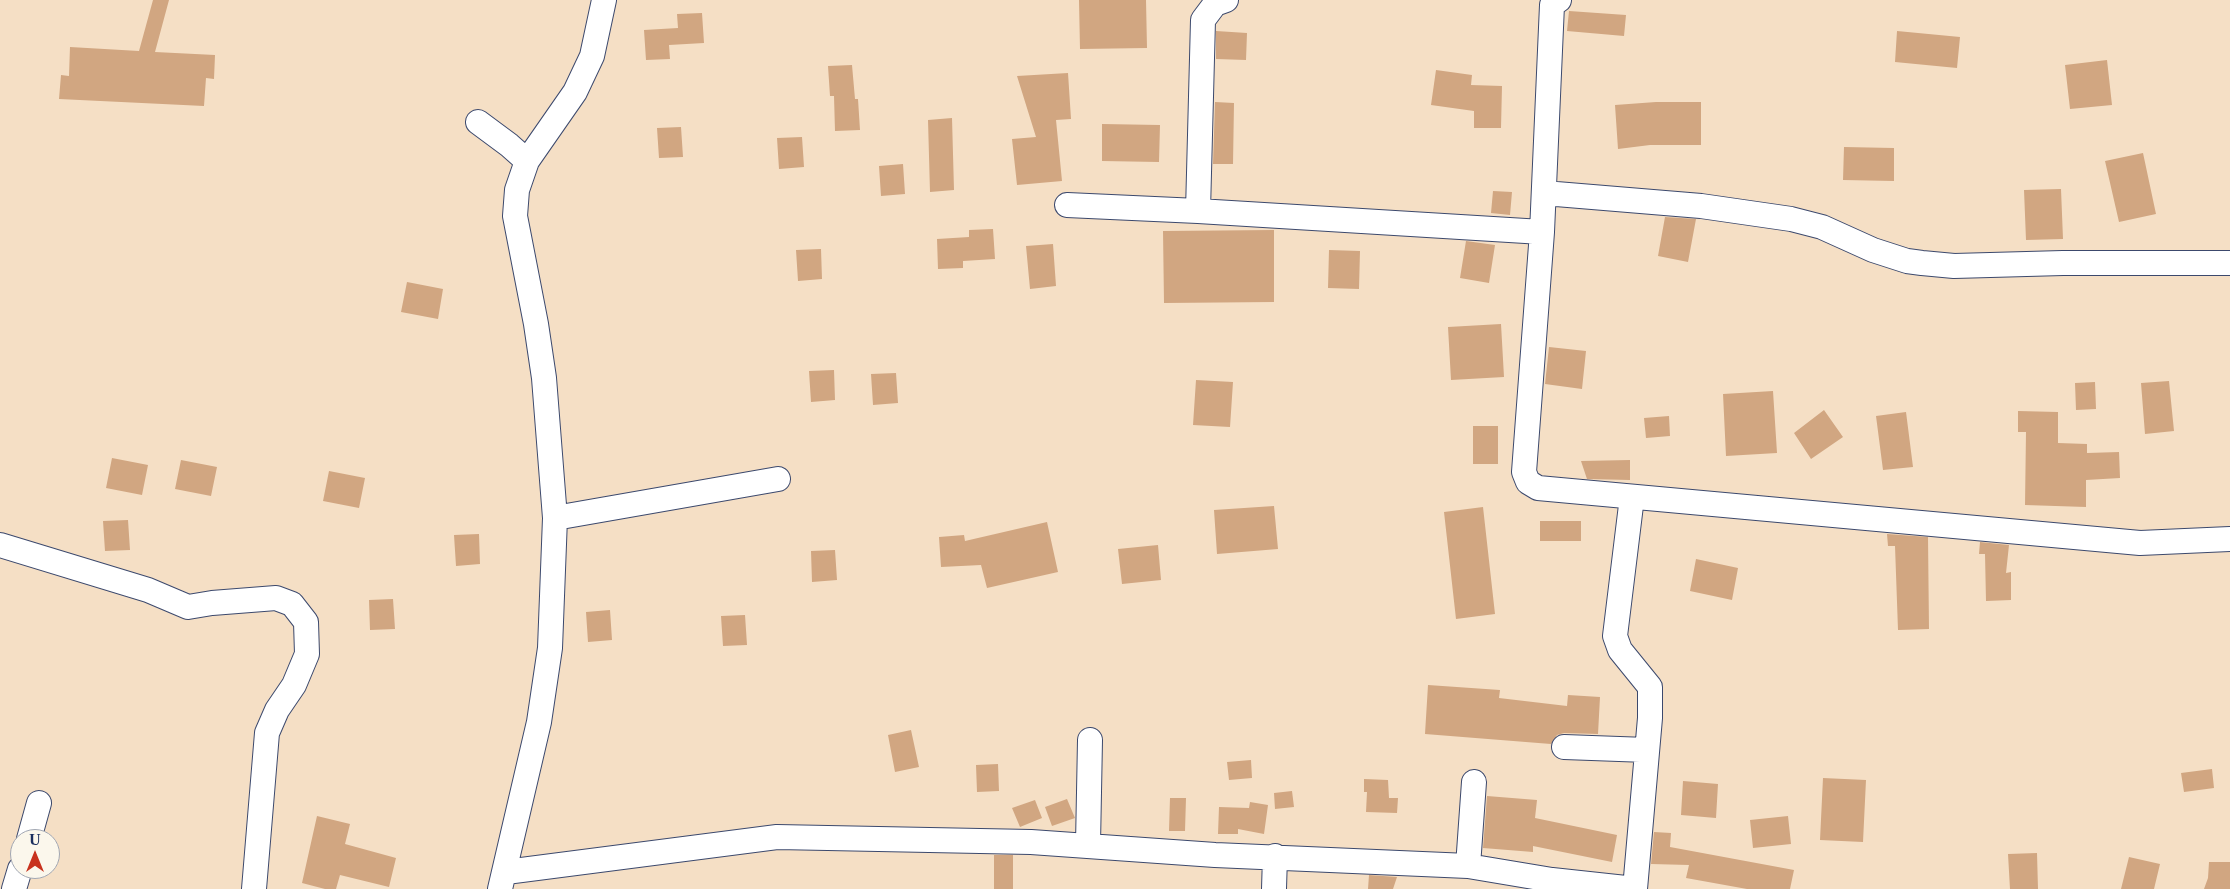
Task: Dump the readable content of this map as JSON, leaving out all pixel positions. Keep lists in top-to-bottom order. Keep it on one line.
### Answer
{"north":"top"}
